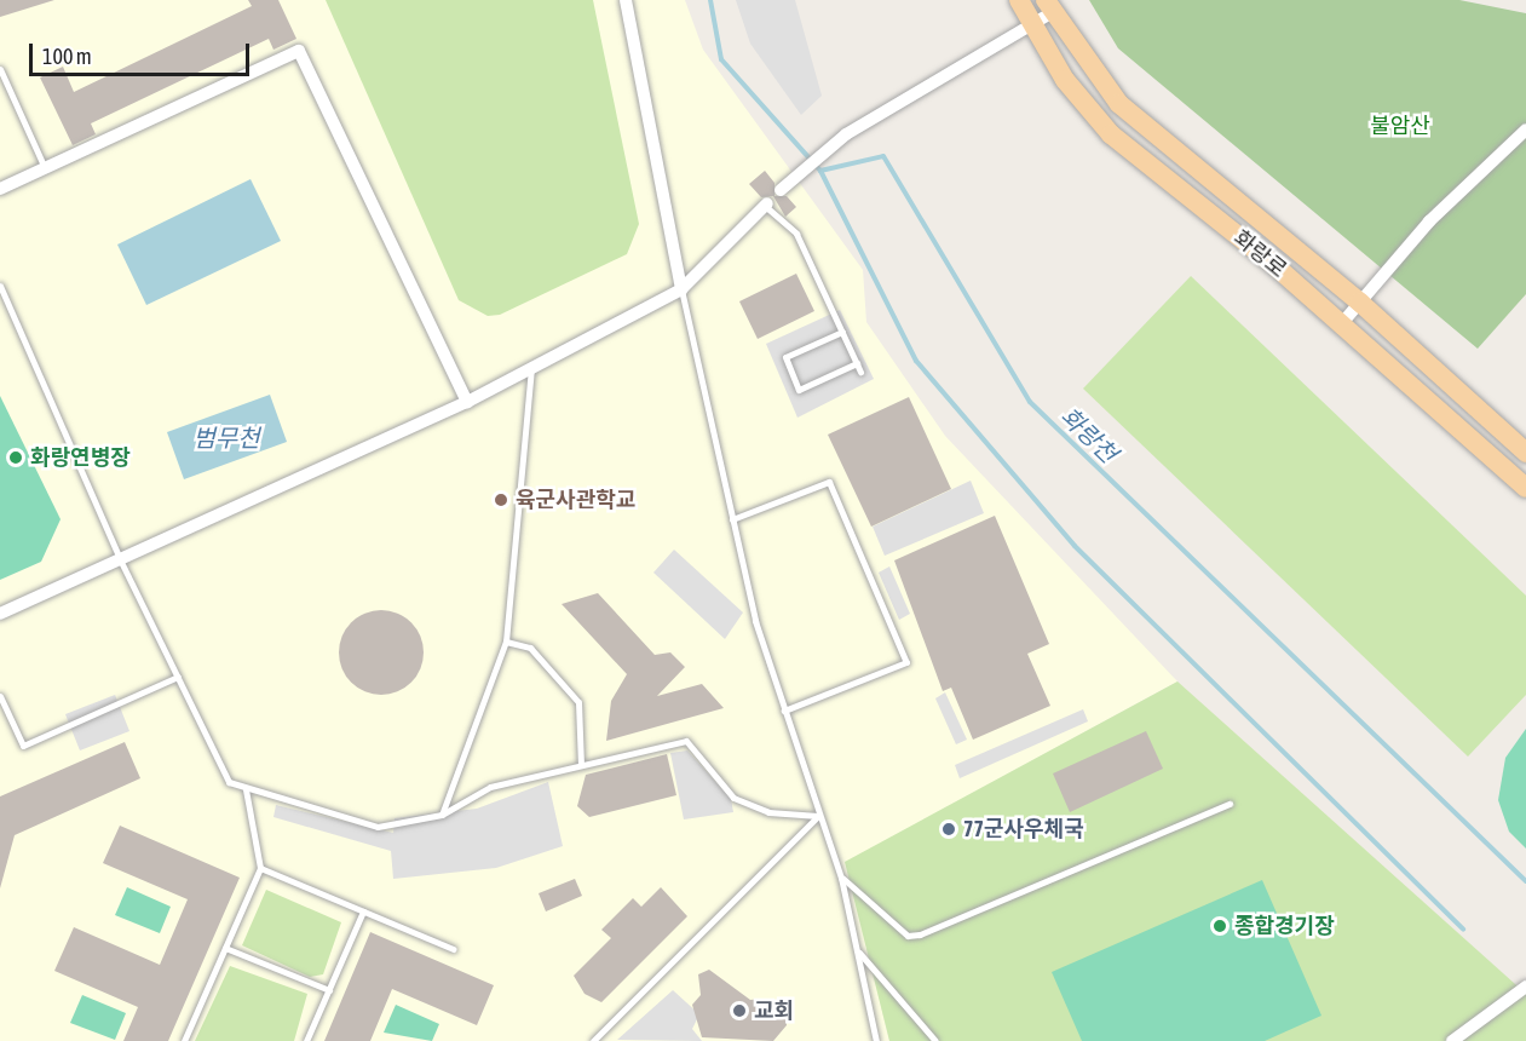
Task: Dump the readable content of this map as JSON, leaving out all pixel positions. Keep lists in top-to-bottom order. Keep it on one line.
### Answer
{"streets":{"main road":["화랑로"]},"water":["화랑천","범무천"],"parks":["불암산"],"places":["화랑연병장","육군사관학교","77군사우체국","종합경기장","교회"],"scale_bar":"100 m"}
